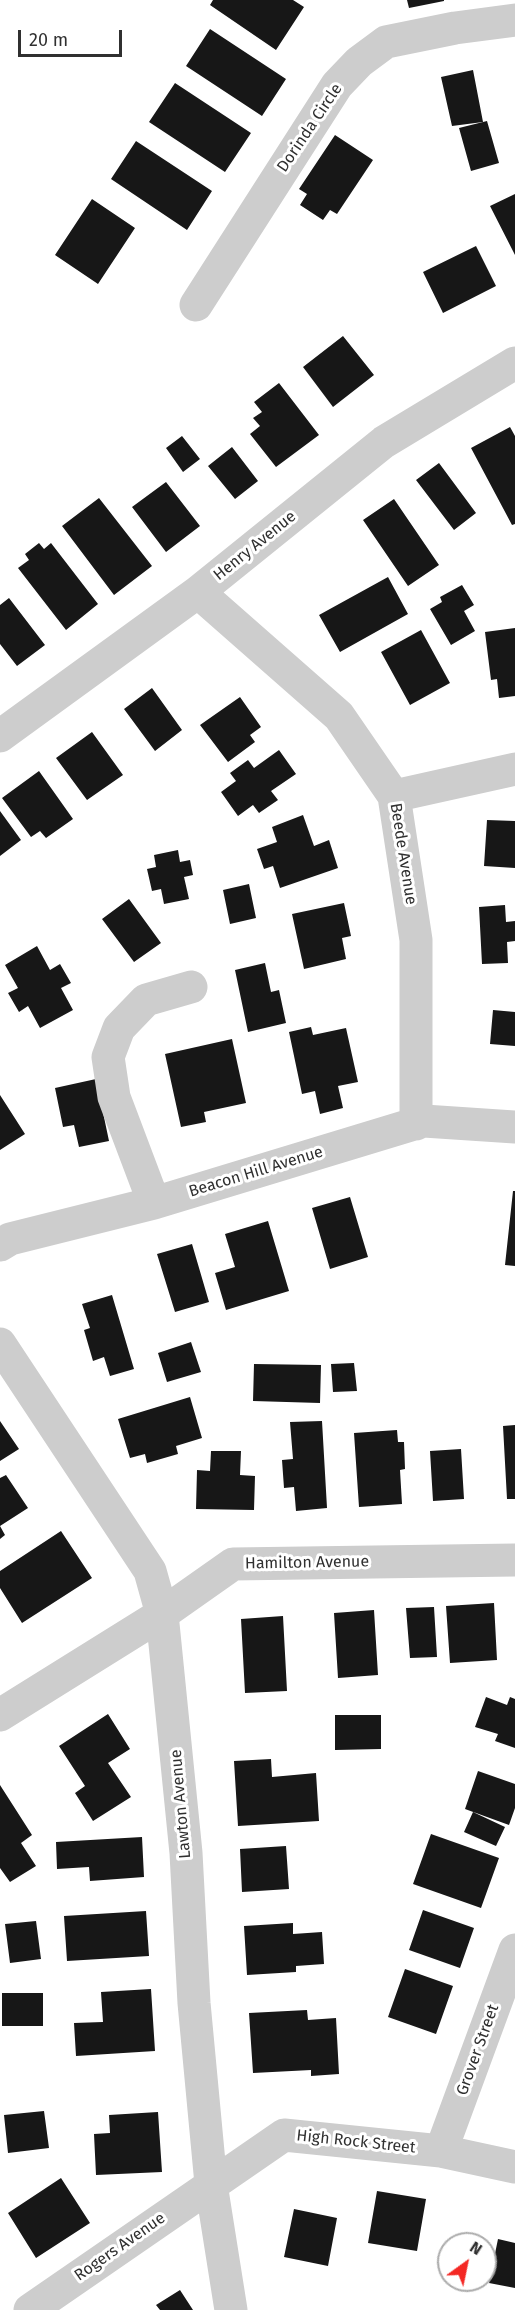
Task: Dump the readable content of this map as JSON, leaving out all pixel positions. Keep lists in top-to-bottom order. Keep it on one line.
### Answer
{"streets":{"street":["Dorinda Circle","Henry Avenue","Beede Avenue","Beacon Hill Avenue","Hamilton Avenue","Lawton Avenue","Grover Street","High Rock Street","Rogers Avenue"]},"crossings":[["Henry Avenue","Beede Avenue"],["Beede Avenue","Beacon Hill Avenue"],["Hamilton Avenue","Lawton Avenue"],["Lawton Avenue","High Rock Street"],["Lawton Avenue","Rogers Avenue"],["Grover Street","High Rock Street"],["High Rock Street","Rogers Avenue"]],"scale_bar":"20 m","north":"top right"}
